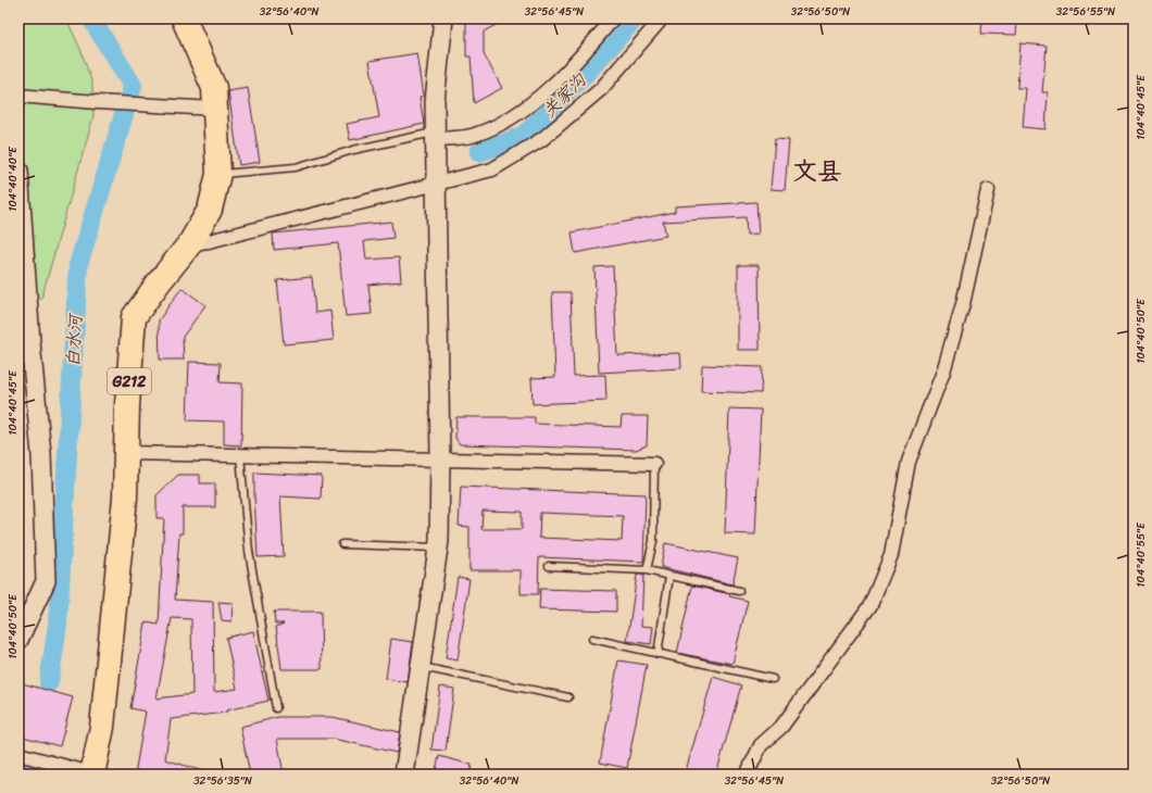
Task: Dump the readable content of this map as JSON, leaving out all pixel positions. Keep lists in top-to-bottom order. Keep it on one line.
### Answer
{"streets":{"highway":["G212"]},"districts":["文县"],"water":["关家沟","白水河"],"coordinates":["32°56'40\"N","32°56'45\"N","32°56'50\"N","32°56'55\"N","104°40'45\"E","104°40'40\"E","104°40'50\"E","104°40'55\"E","32°56'35\"N"]}
